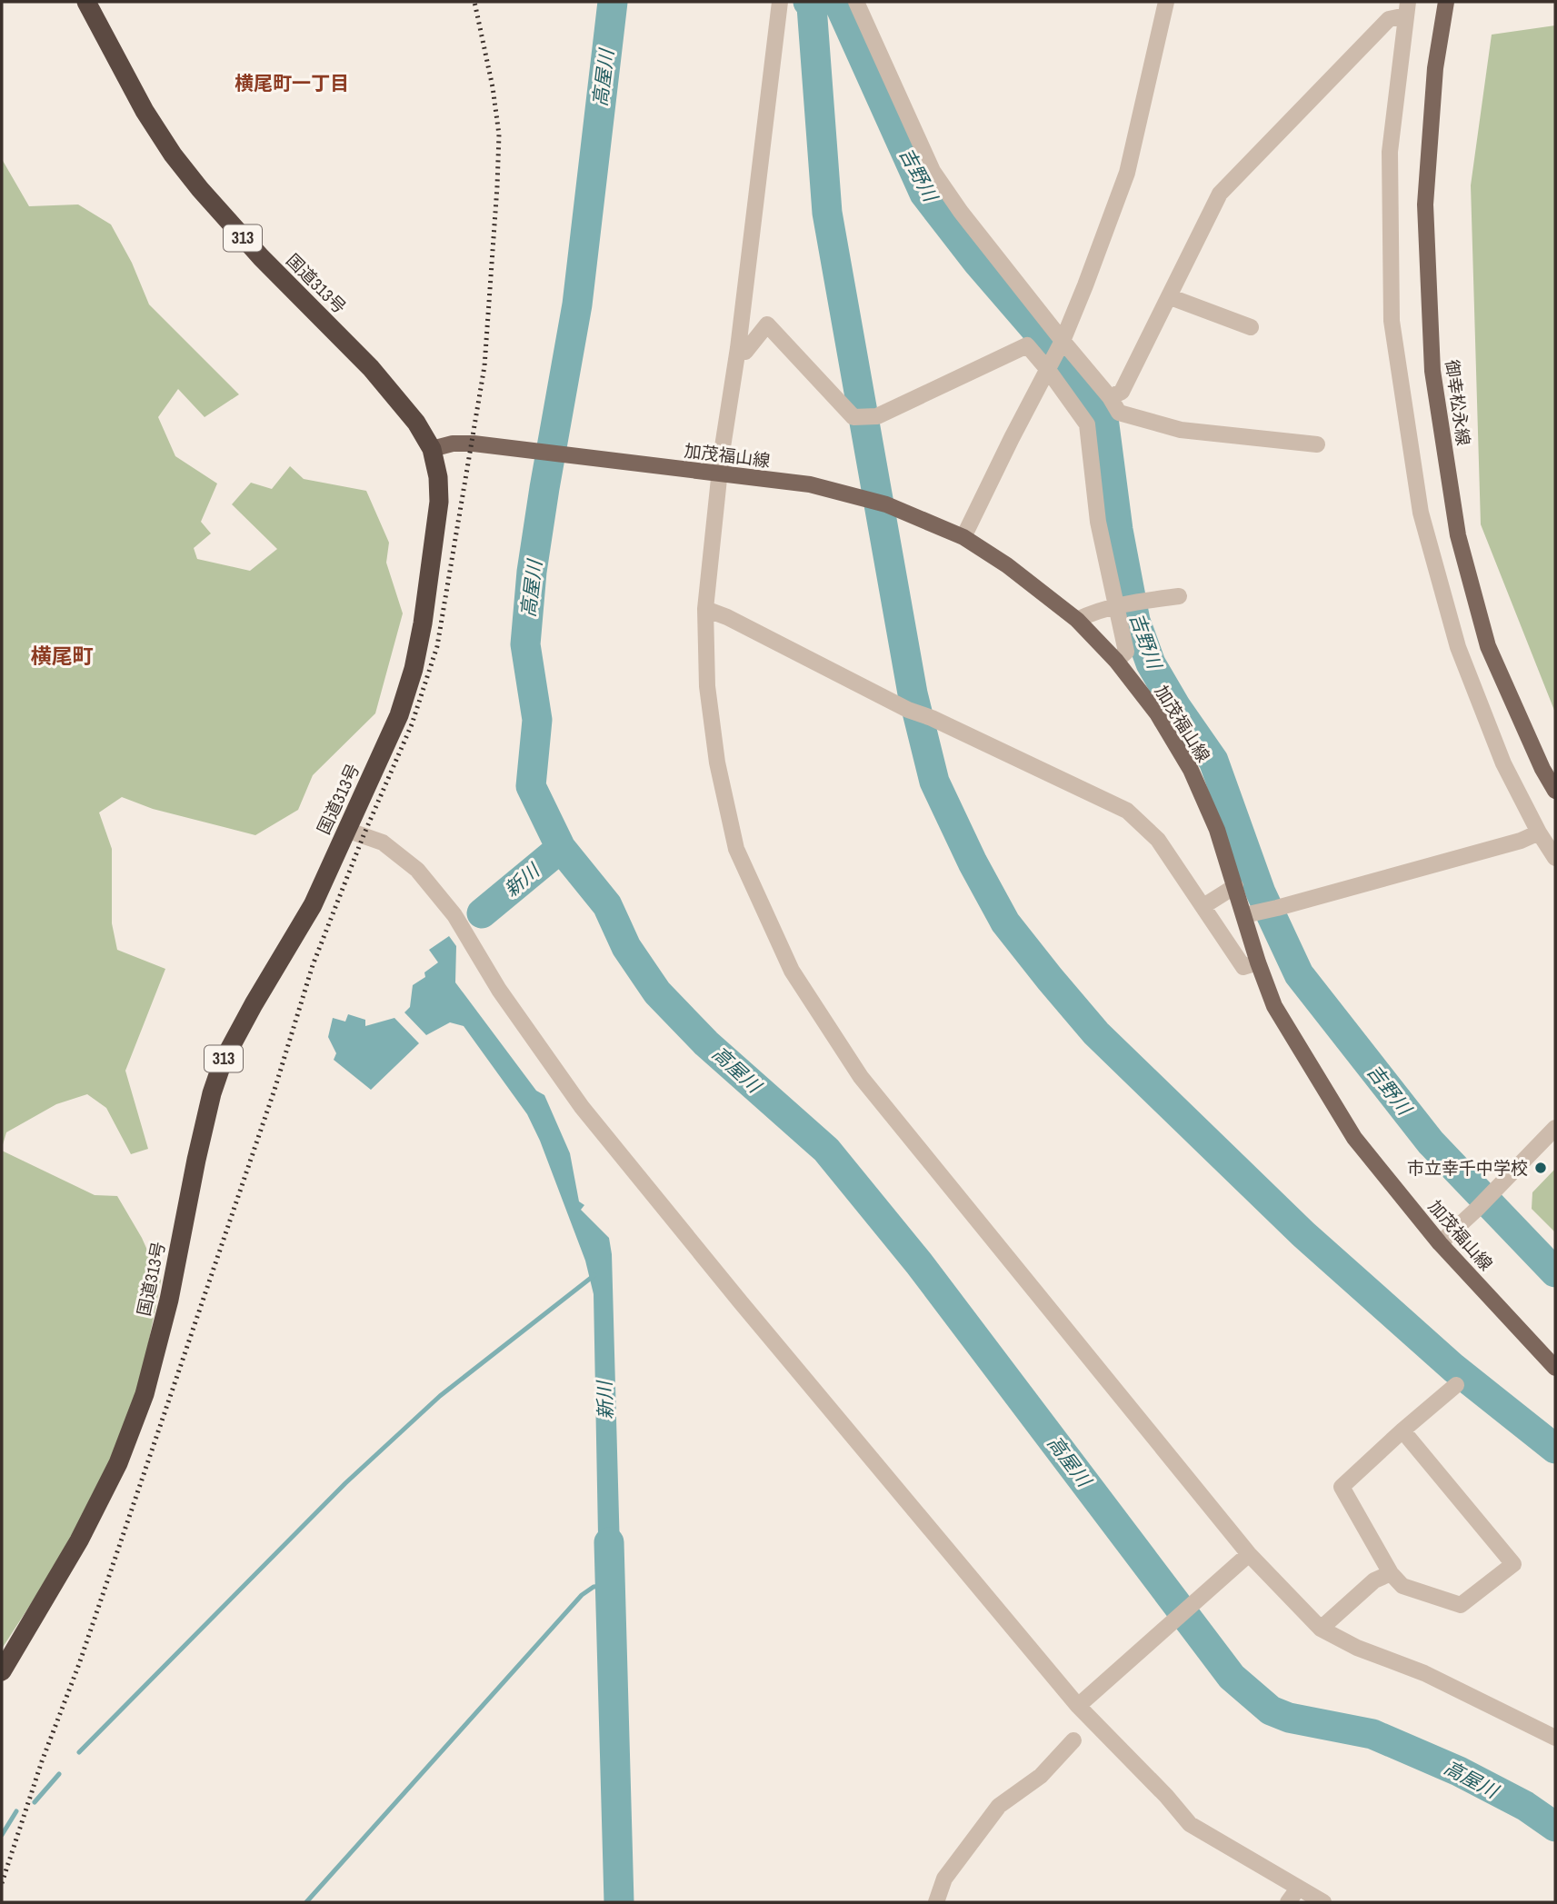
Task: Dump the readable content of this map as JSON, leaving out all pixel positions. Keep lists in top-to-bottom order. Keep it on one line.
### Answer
{"streets":{"highway":["313","国道313号"],"main road":["御幸松永線","加茂福山線"]},"crossings":[["国道313号","加茂福山線"]],"districts":["横尾町一丁目","横尾町"],"water":["高屋川","吉野川","新川"],"places":["市立幸千中学校"]}
